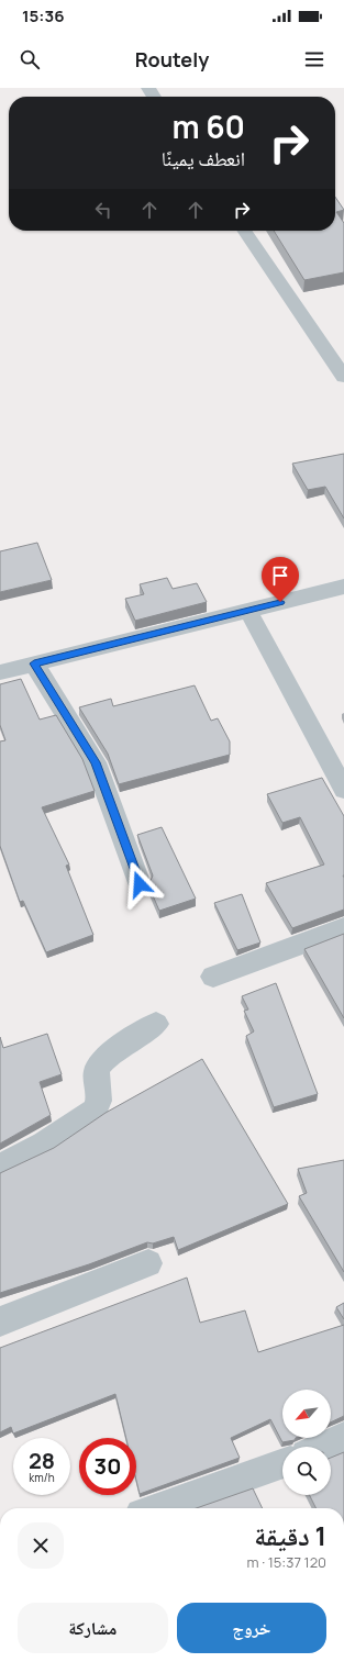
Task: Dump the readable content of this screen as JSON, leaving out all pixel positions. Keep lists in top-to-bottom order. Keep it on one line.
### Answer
{"north":"bottom left","page":{"status":"15:36","header":"Routely","turn":["60 m","انعطف يمينًا"],"speed":"28 km/h","limit":"30","heading":["1 دقيقة","120 m · 15:37"],"buttons":["خروج","مشاركة"]}}
